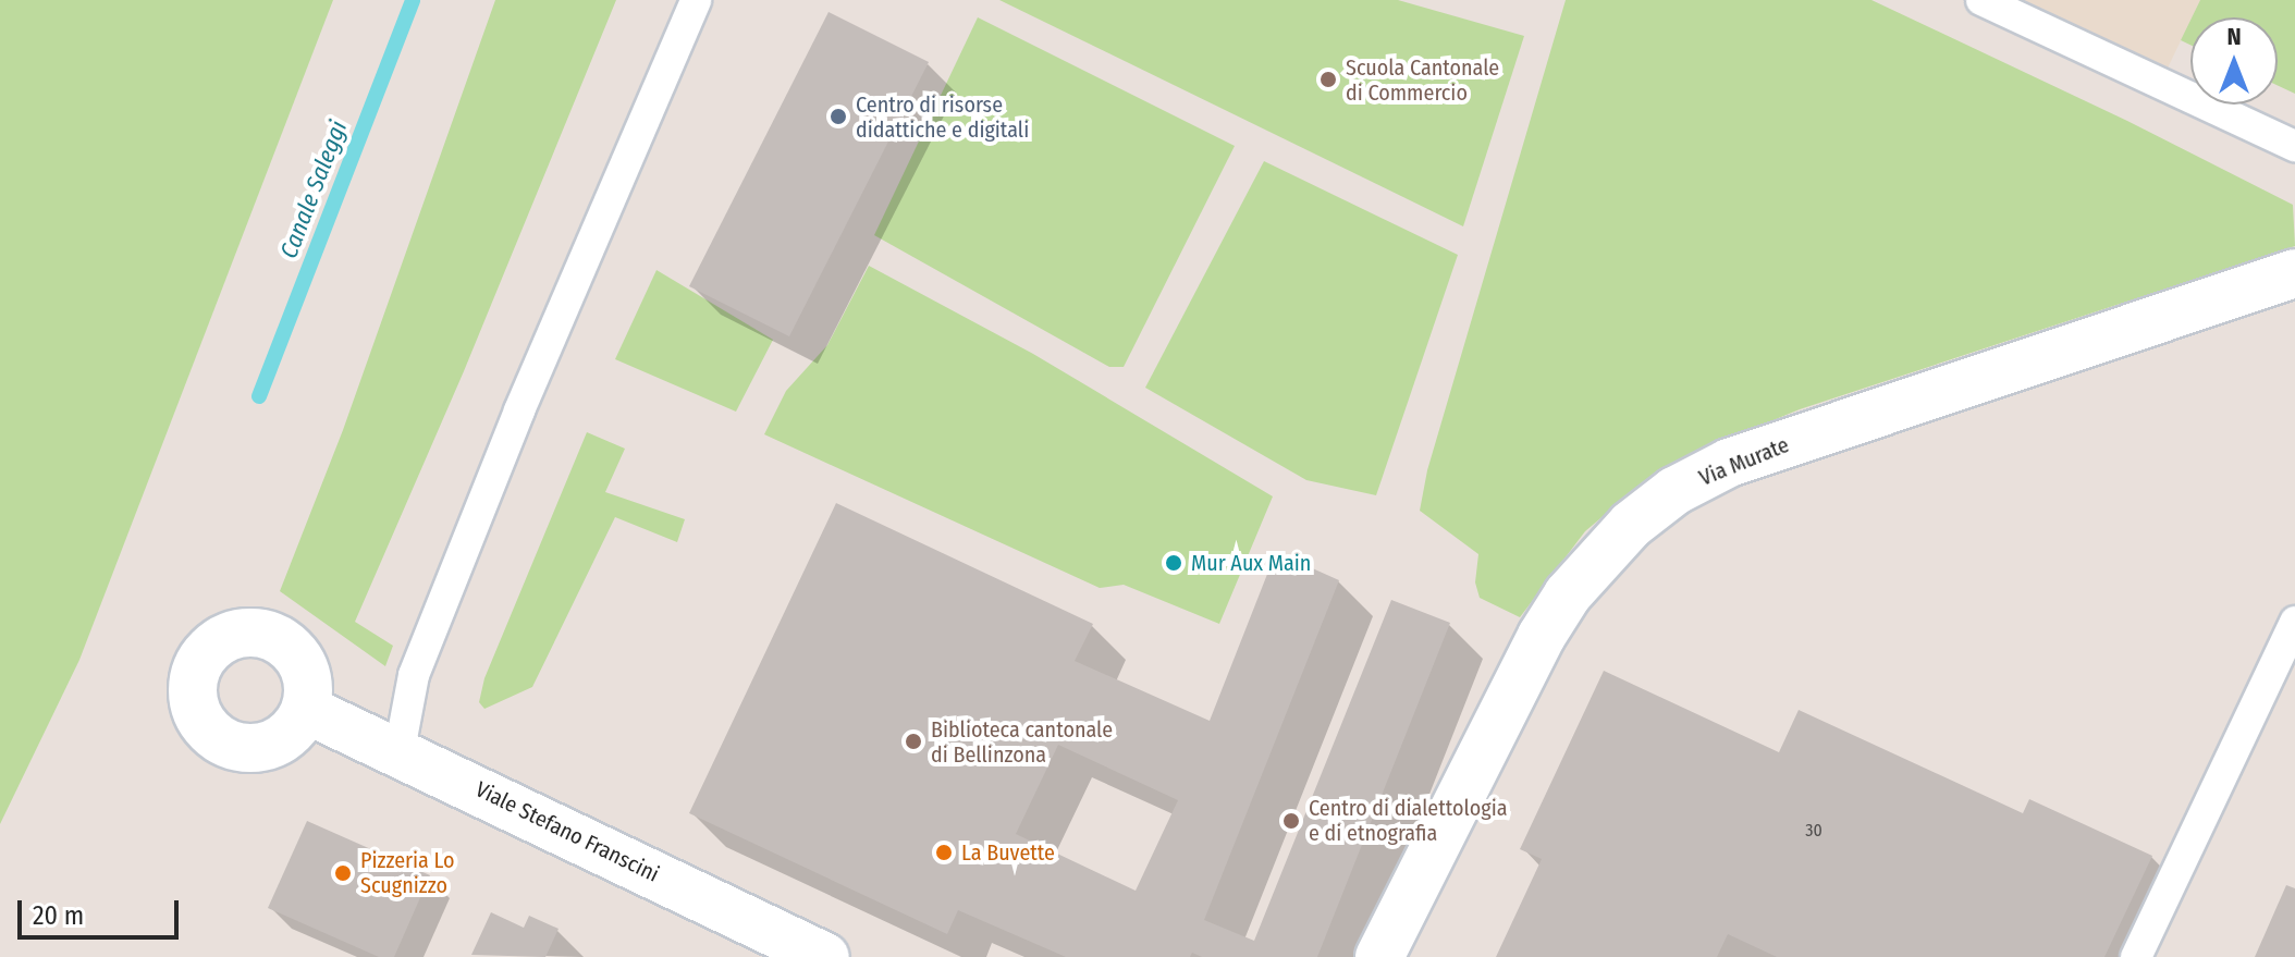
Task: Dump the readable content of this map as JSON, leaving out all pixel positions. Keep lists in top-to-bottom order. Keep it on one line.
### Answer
{"streets":{"street":["Via Murate","Viale Stefano Franscini"]},"water":["Canale Saleggi"],"places":["Scuola Cantonale di Commercio","Centro di risorse didattiche e digitali","Mur Aux Main","Biblioteca cantonale di Bellinzona","Centro di dialettologia e di etnografia","La Buvette","Pizzeria Lo Scugnizzo"],"house_numbers":["30"],"scale_bar":"20 m","north":"top"}
